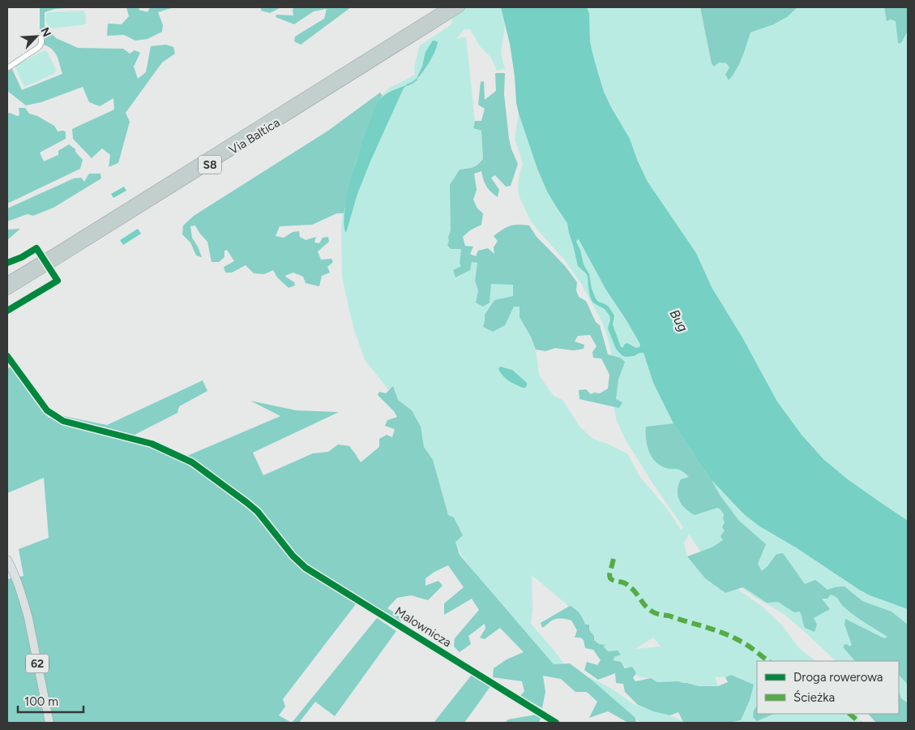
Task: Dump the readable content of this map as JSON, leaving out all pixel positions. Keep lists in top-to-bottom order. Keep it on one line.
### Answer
{"streets":{"highway":["Via Baltica","S8"],"main road":["62"],"street":["Malownicza"]},"water":["Bug"],"legend":["Droga rowerowa","Ścieżka"],"scale_bar":"100 m","north":"top right"}
